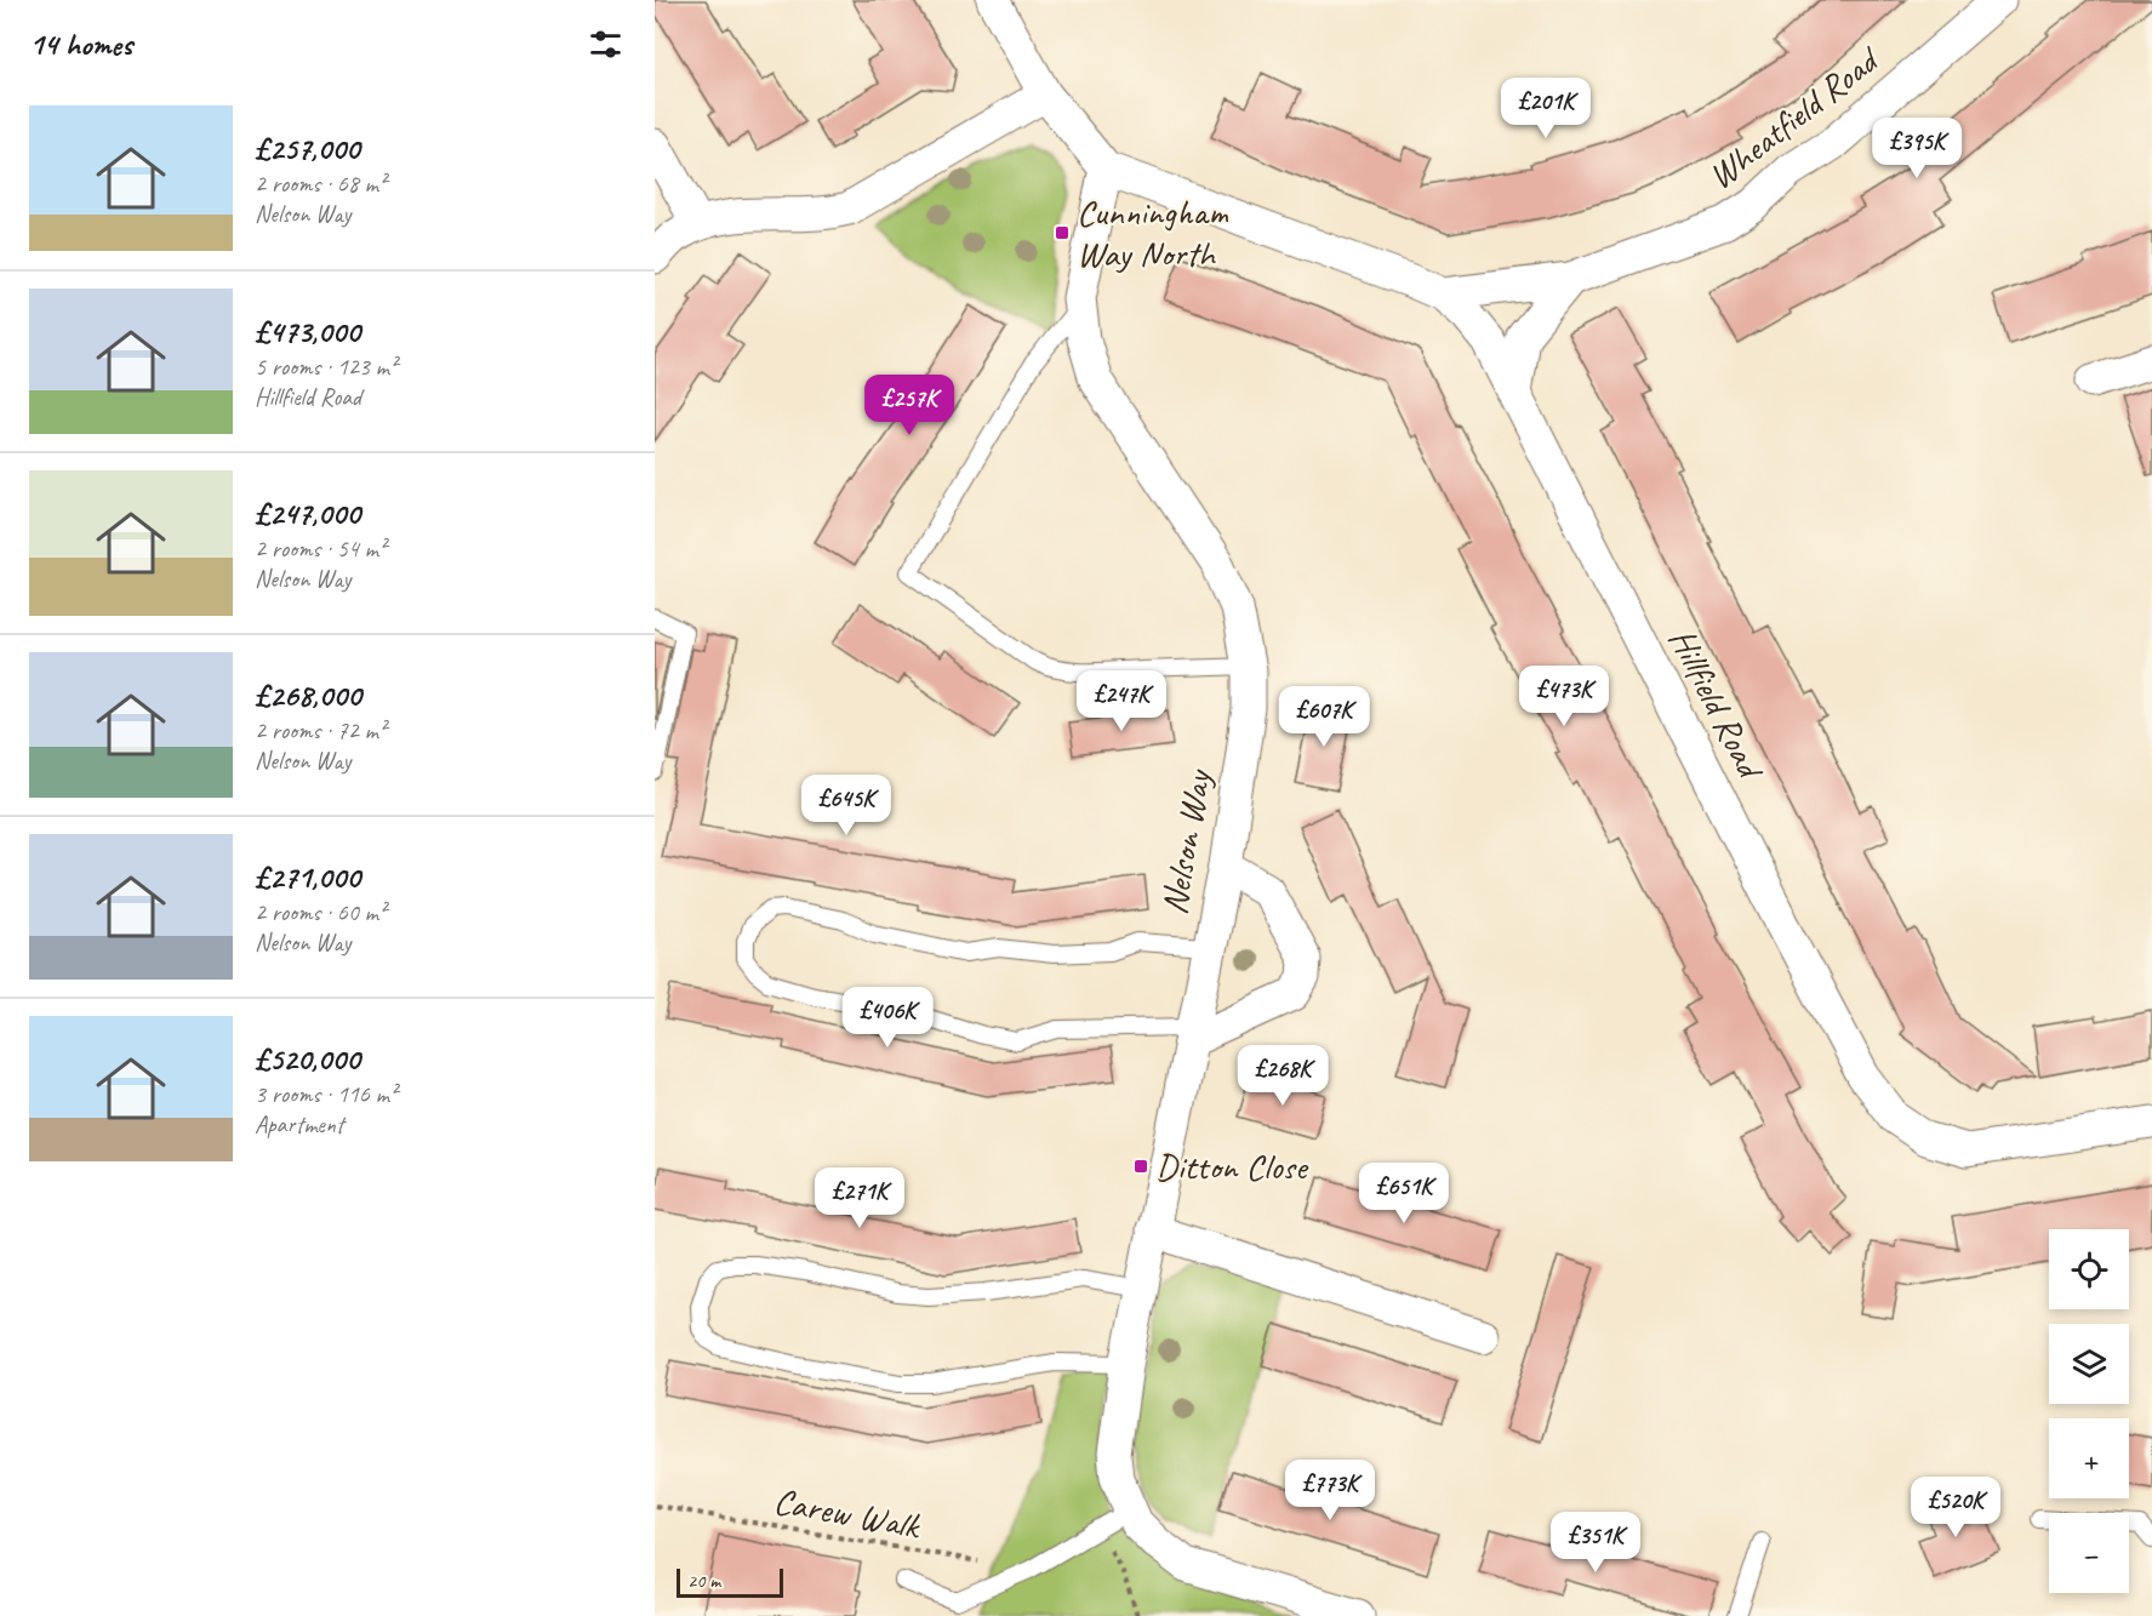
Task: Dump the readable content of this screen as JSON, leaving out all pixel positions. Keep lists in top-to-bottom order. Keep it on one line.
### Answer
{"streets":{"street":["Wheatfield Road","Hillfield Road","Nelson Way"],"path":["Carew Walk"]},"crossings":[["Wheatfield Road","Hillfield Road"]],"places":{"transit":["Cunningham Way North","Ditton Close"]},"scale_bar":"20 m","page":{"heading":"14 homes","price":["£201K","£395K","£257K","£473K","£247K","£607K","£645K","£406K","£268K","£651K","£271K","£773K","£520K","£351K"],"list":[{"name":"£257,000","note":"2 rooms · 68 m² · Nelson Way"},{"name":"£473,000","note":"5 rooms · 123 m² · Hillfield Road"},{"name":"£247,000","note":"2 rooms · 54 m² · Nelson Way"},{"name":"£268,000","note":"2 rooms · 72 m² · Nelson Way"},{"name":"£271,000","note":"2 rooms · 60 m² · Nelson Way"},{"name":"£520,000","note":"3 rooms · 116 m² · Apartment"}],"map_buttons":["+","−"],"scale":"20 m"}}
